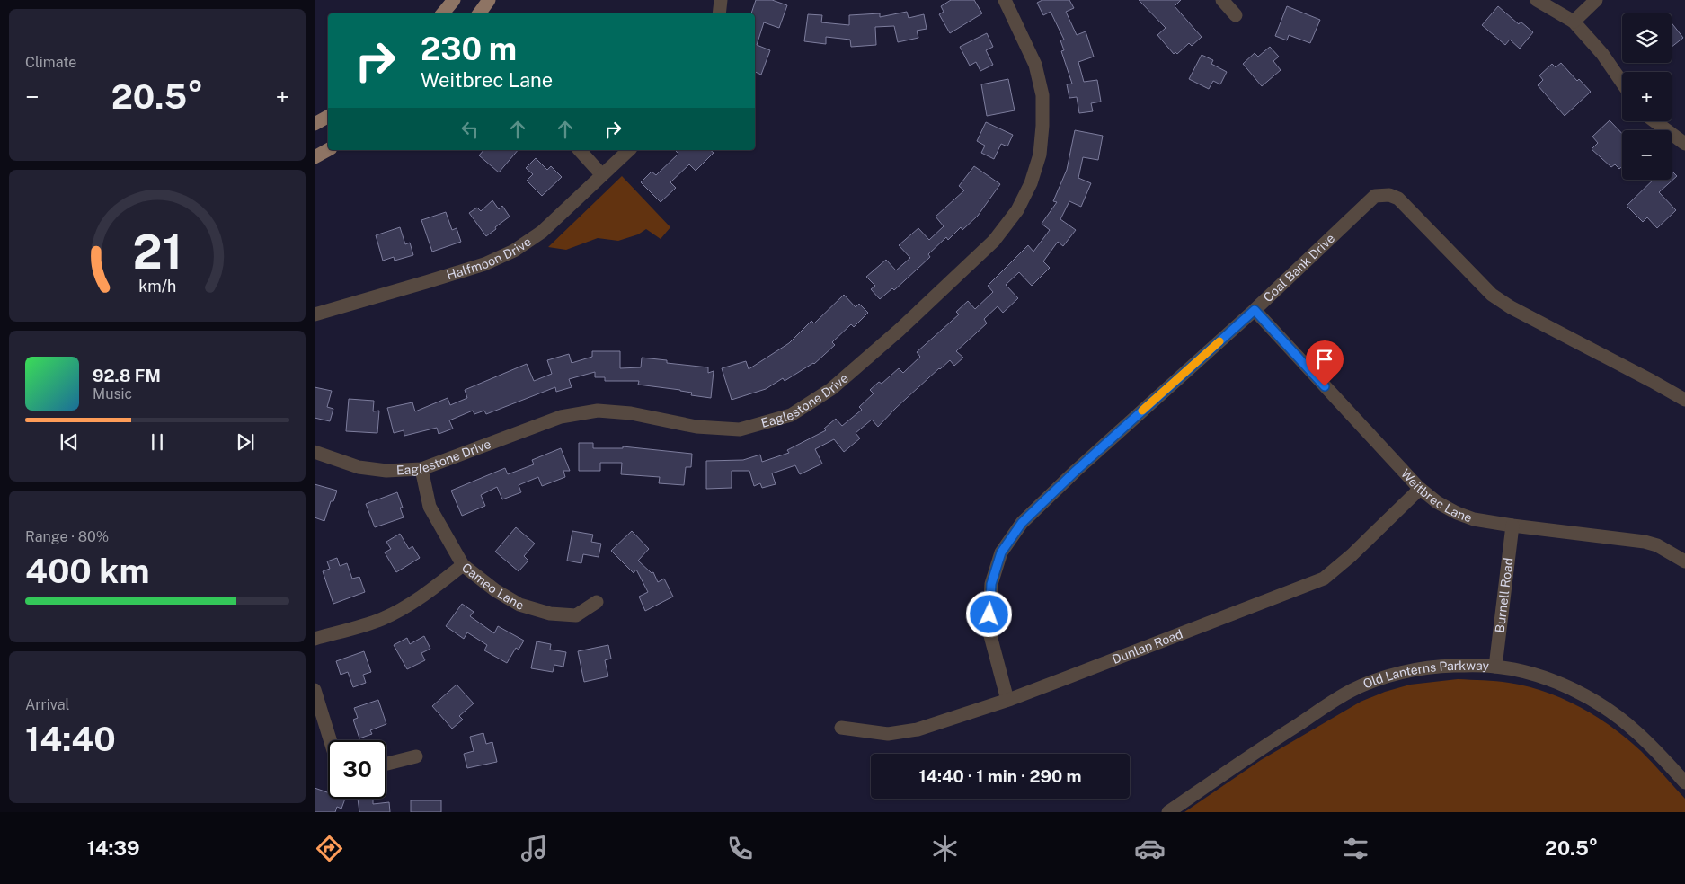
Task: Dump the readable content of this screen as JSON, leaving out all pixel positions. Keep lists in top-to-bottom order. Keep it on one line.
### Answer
{"streets":{"street":["Halfmoon Drive","Coal Bank Drive","Eaglestone Drive","Weitbrec Lane","Cameo Lane","Burnell Road","Dunlap Road","Old Lanterns Parkway"]},"crossings":[["Coal Bank Drive","Weitbrec Lane"],["Coal Bank Drive","Dunlap Road"],["Eaglestone Drive","Cameo Lane"],["Weitbrec Lane","Burnell Road"],["Weitbrec Lane","Dunlap Road"],["Burnell Road","Old Lanterns Parkway"]],"page":{"tile":["Climate",["Range · 80%","400 km"],["Arrival","14:40"]],"map_buttons":["+","−"],"turn":["230 m","Weitbrec Lane"],"heat":["−","20.5°","+"],"song":["92.8 FM","Music"],"limit":"30","trip":"14:40 · 1 min · 290 m","tabs":["14:39","20.5°"],"gauge":["21","km/h"]}}
